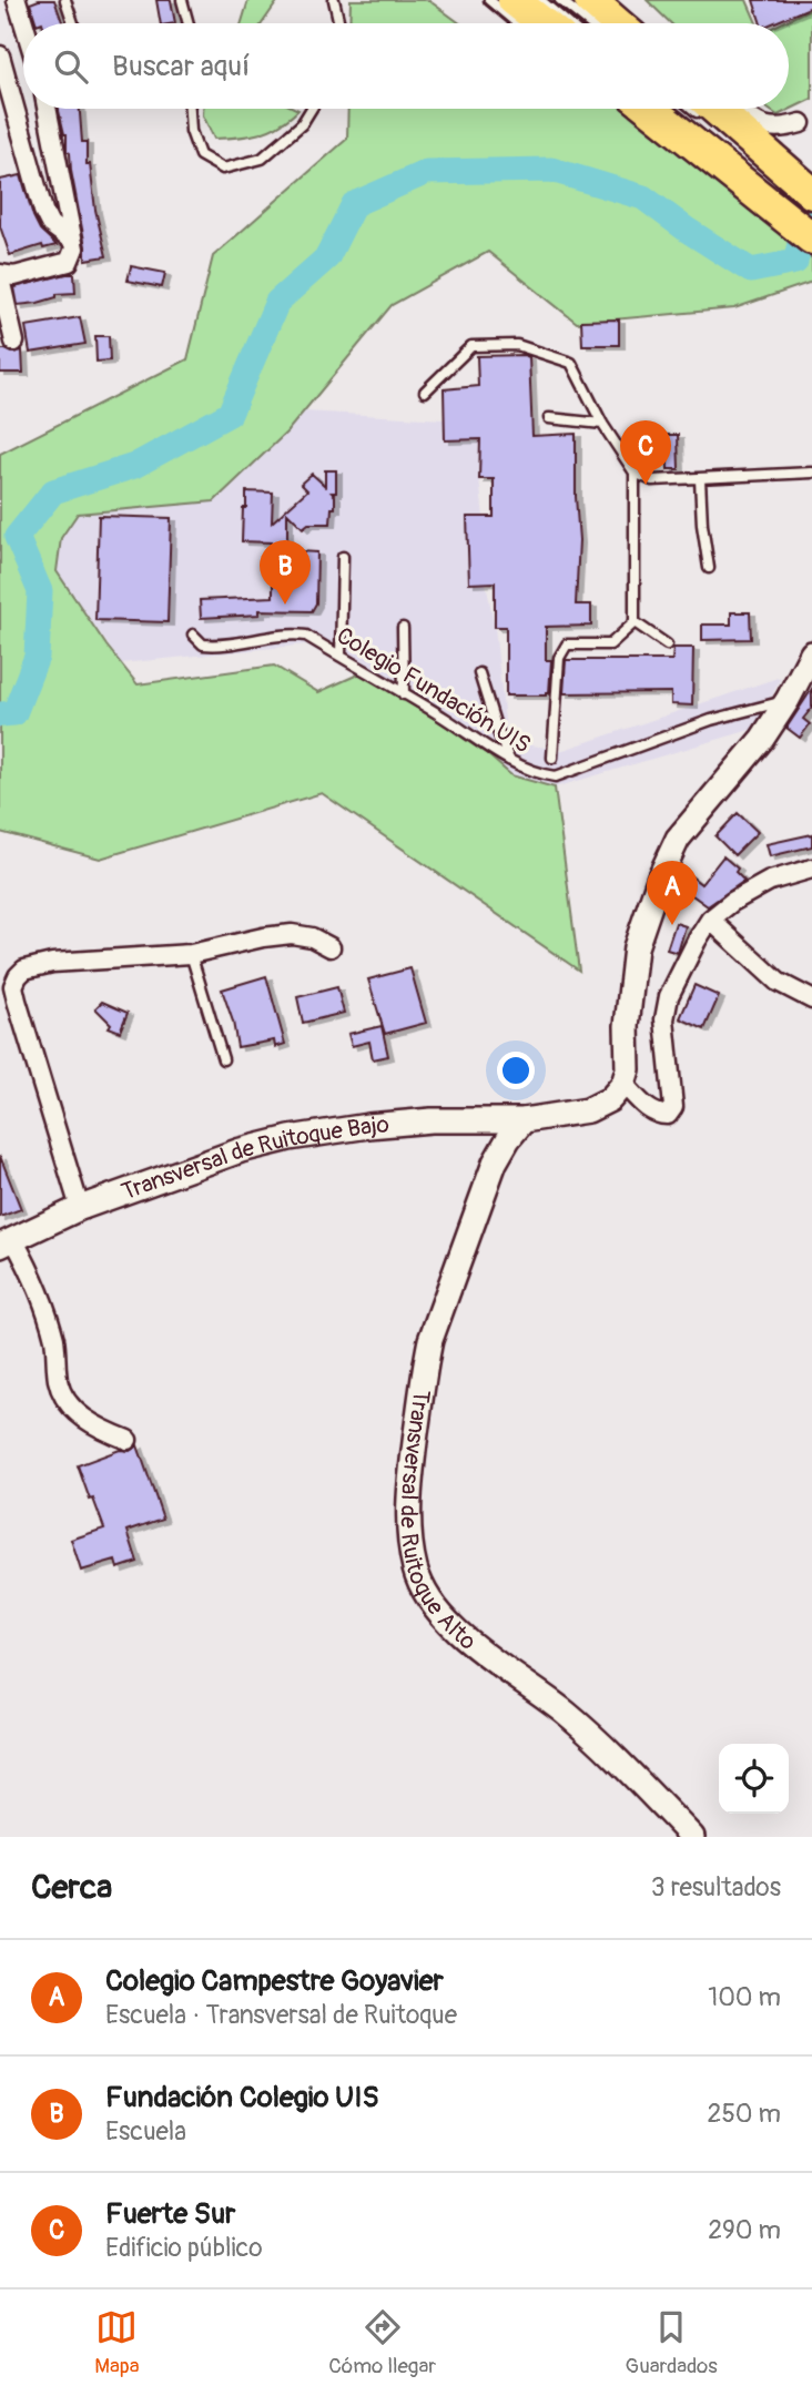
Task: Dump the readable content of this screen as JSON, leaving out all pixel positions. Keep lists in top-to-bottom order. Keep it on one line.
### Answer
{"streets":{"street":["Transversal de Ruitoque Bajo","Transversal de Ruitoque Alto"],"lane":["Colegio Fundación UIS"]},"crossings":[["Transversal de Ruitoque Bajo","Transversal de Ruitoque Alto"]],"page":{"search":"Buscar aquí","pins":["C","B","A"],"heading":["Cerca","3 resultados"],"list":[{"mark":"A","name":"Colegio Campestre Goyavier","note":"Escuela · Transversal de Ruitoque","value":"100 m"},{"mark":"B","name":"Fundación Colegio UIS","note":"Escuela","value":"250 m"},{"mark":"C","name":"Fuerte Sur","note":"Edificio público","value":"290 m"}],"nav":["Mapa","Cómo llegar","Guardados"]}}
